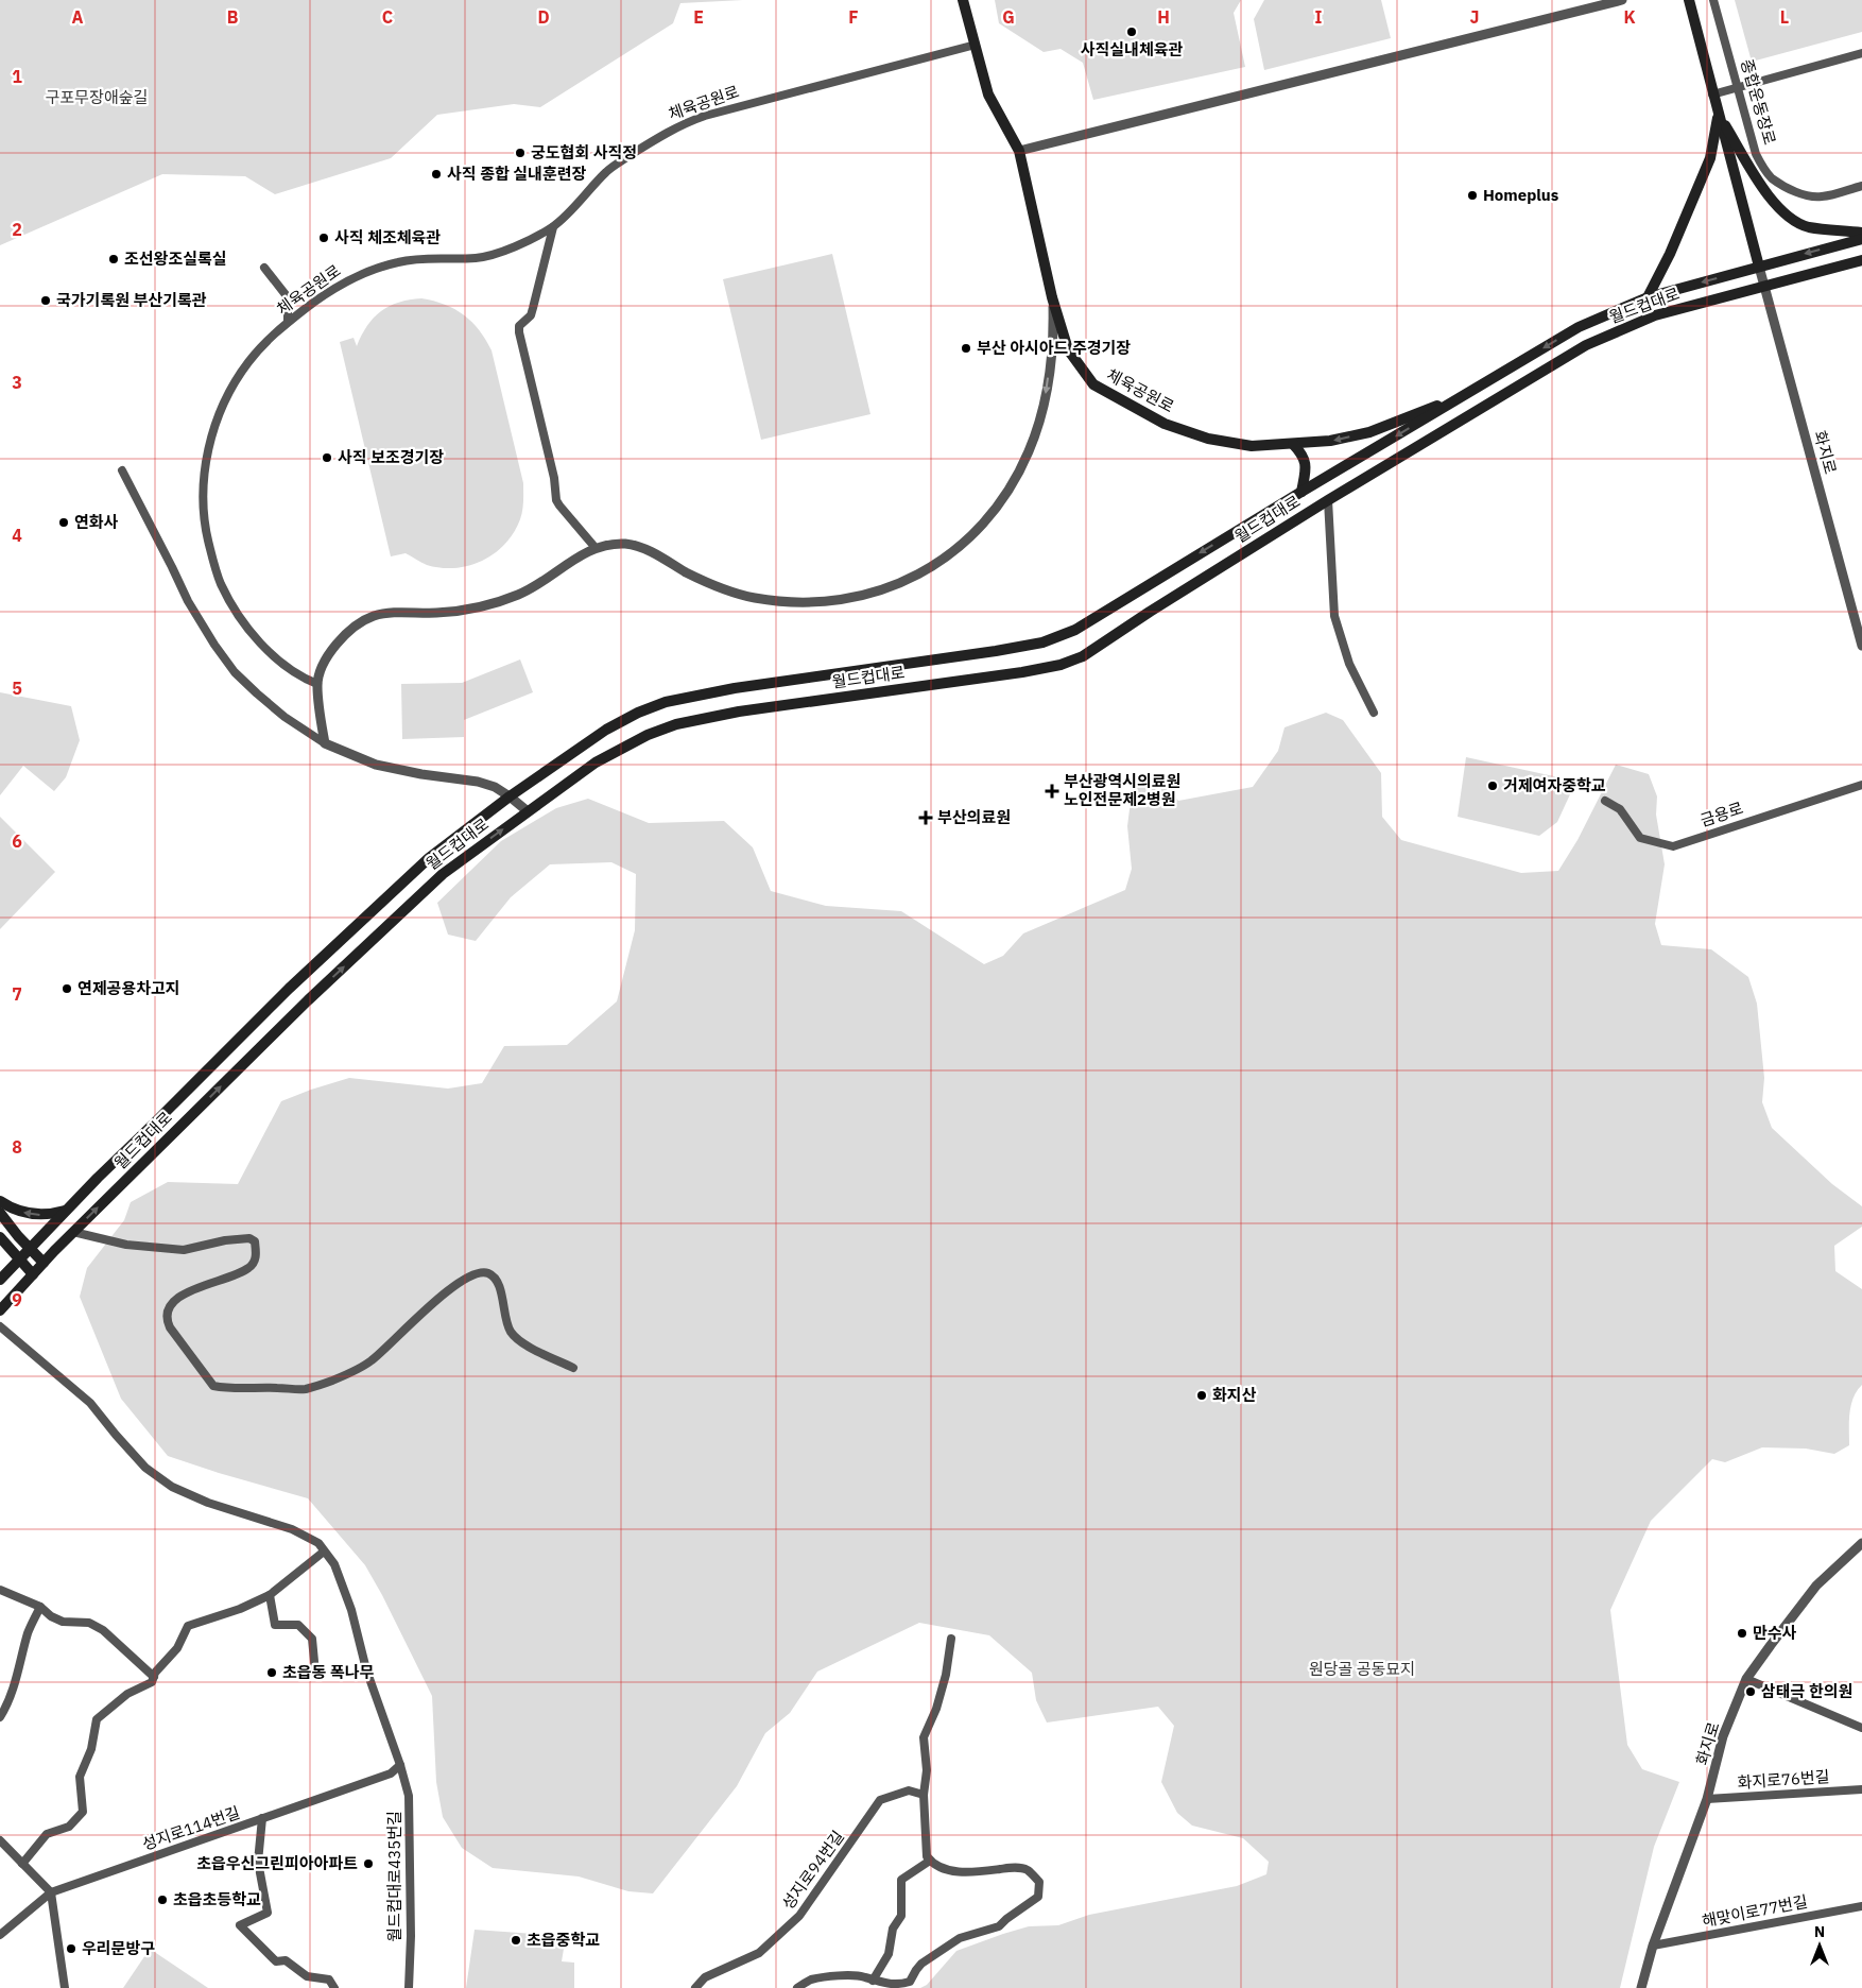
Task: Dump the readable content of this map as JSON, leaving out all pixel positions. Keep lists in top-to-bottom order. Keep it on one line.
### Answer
{"streets":{"main road":["체육공원로","월드컵대로"],"street":["종합운동장로","화지로","금용로","화지로76번길","성지로114번길","성지로94번길","월드컵대로435번길","해맞이로77번길"]},"crossings":[["체육공원로","월드컵대로"],["월드컵대로","화지로"],["화지로","화지로76번길"],["화지로","해맞이로77번길"],["성지로114번길","월드컵대로435번길"]],"parks":["구포무장애숲길","원당골 공동묘지"],"places":{"other":["사직실내체육관","궁도협회 사직정","사직 종합 실내훈련장","Homeplus","사직 체조체육관","조선왕조실록실","국가기록원 부산기록관","부산 아시아드 주경기장","사직 보조경기장","연화사","거제여자중학교","연제공용차고지","화지산","만수사","초읍동 폭나무","삼태극 한의원","초읍우신그린피아아파트","초읍초등학교","초읍중학교","우리문방구"],"health":["부산광역시의료원 노인전문제2병원","부산의료원"]},"north":"top","grid":{"columns":["A","B","C","D","E","F","G","H","I","J","K","L"],"rows":["1","2","3","4","5","6","7","8","9"]}}
